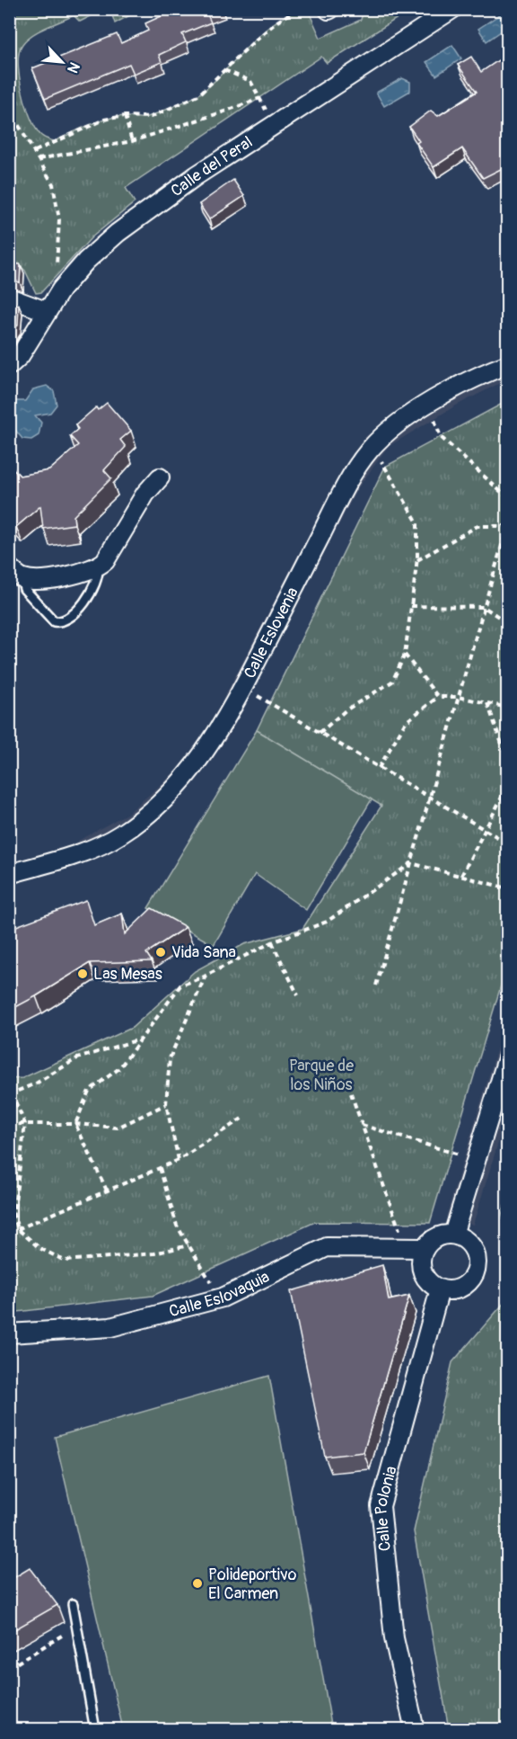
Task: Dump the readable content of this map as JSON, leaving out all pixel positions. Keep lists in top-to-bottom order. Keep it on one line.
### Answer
{"streets":{"street":["Calle del Peral","Calle Eslovenia","Calle Eslovaquia","Calle Polonia"]},"crossings":[["Calle Eslovaquia","Calle Polonia"]],"parks":["Parque de los Niños"],"places":["Vida Sana","Las Mesas","Polideportivo El Carmen"],"north":"bottom right"}
